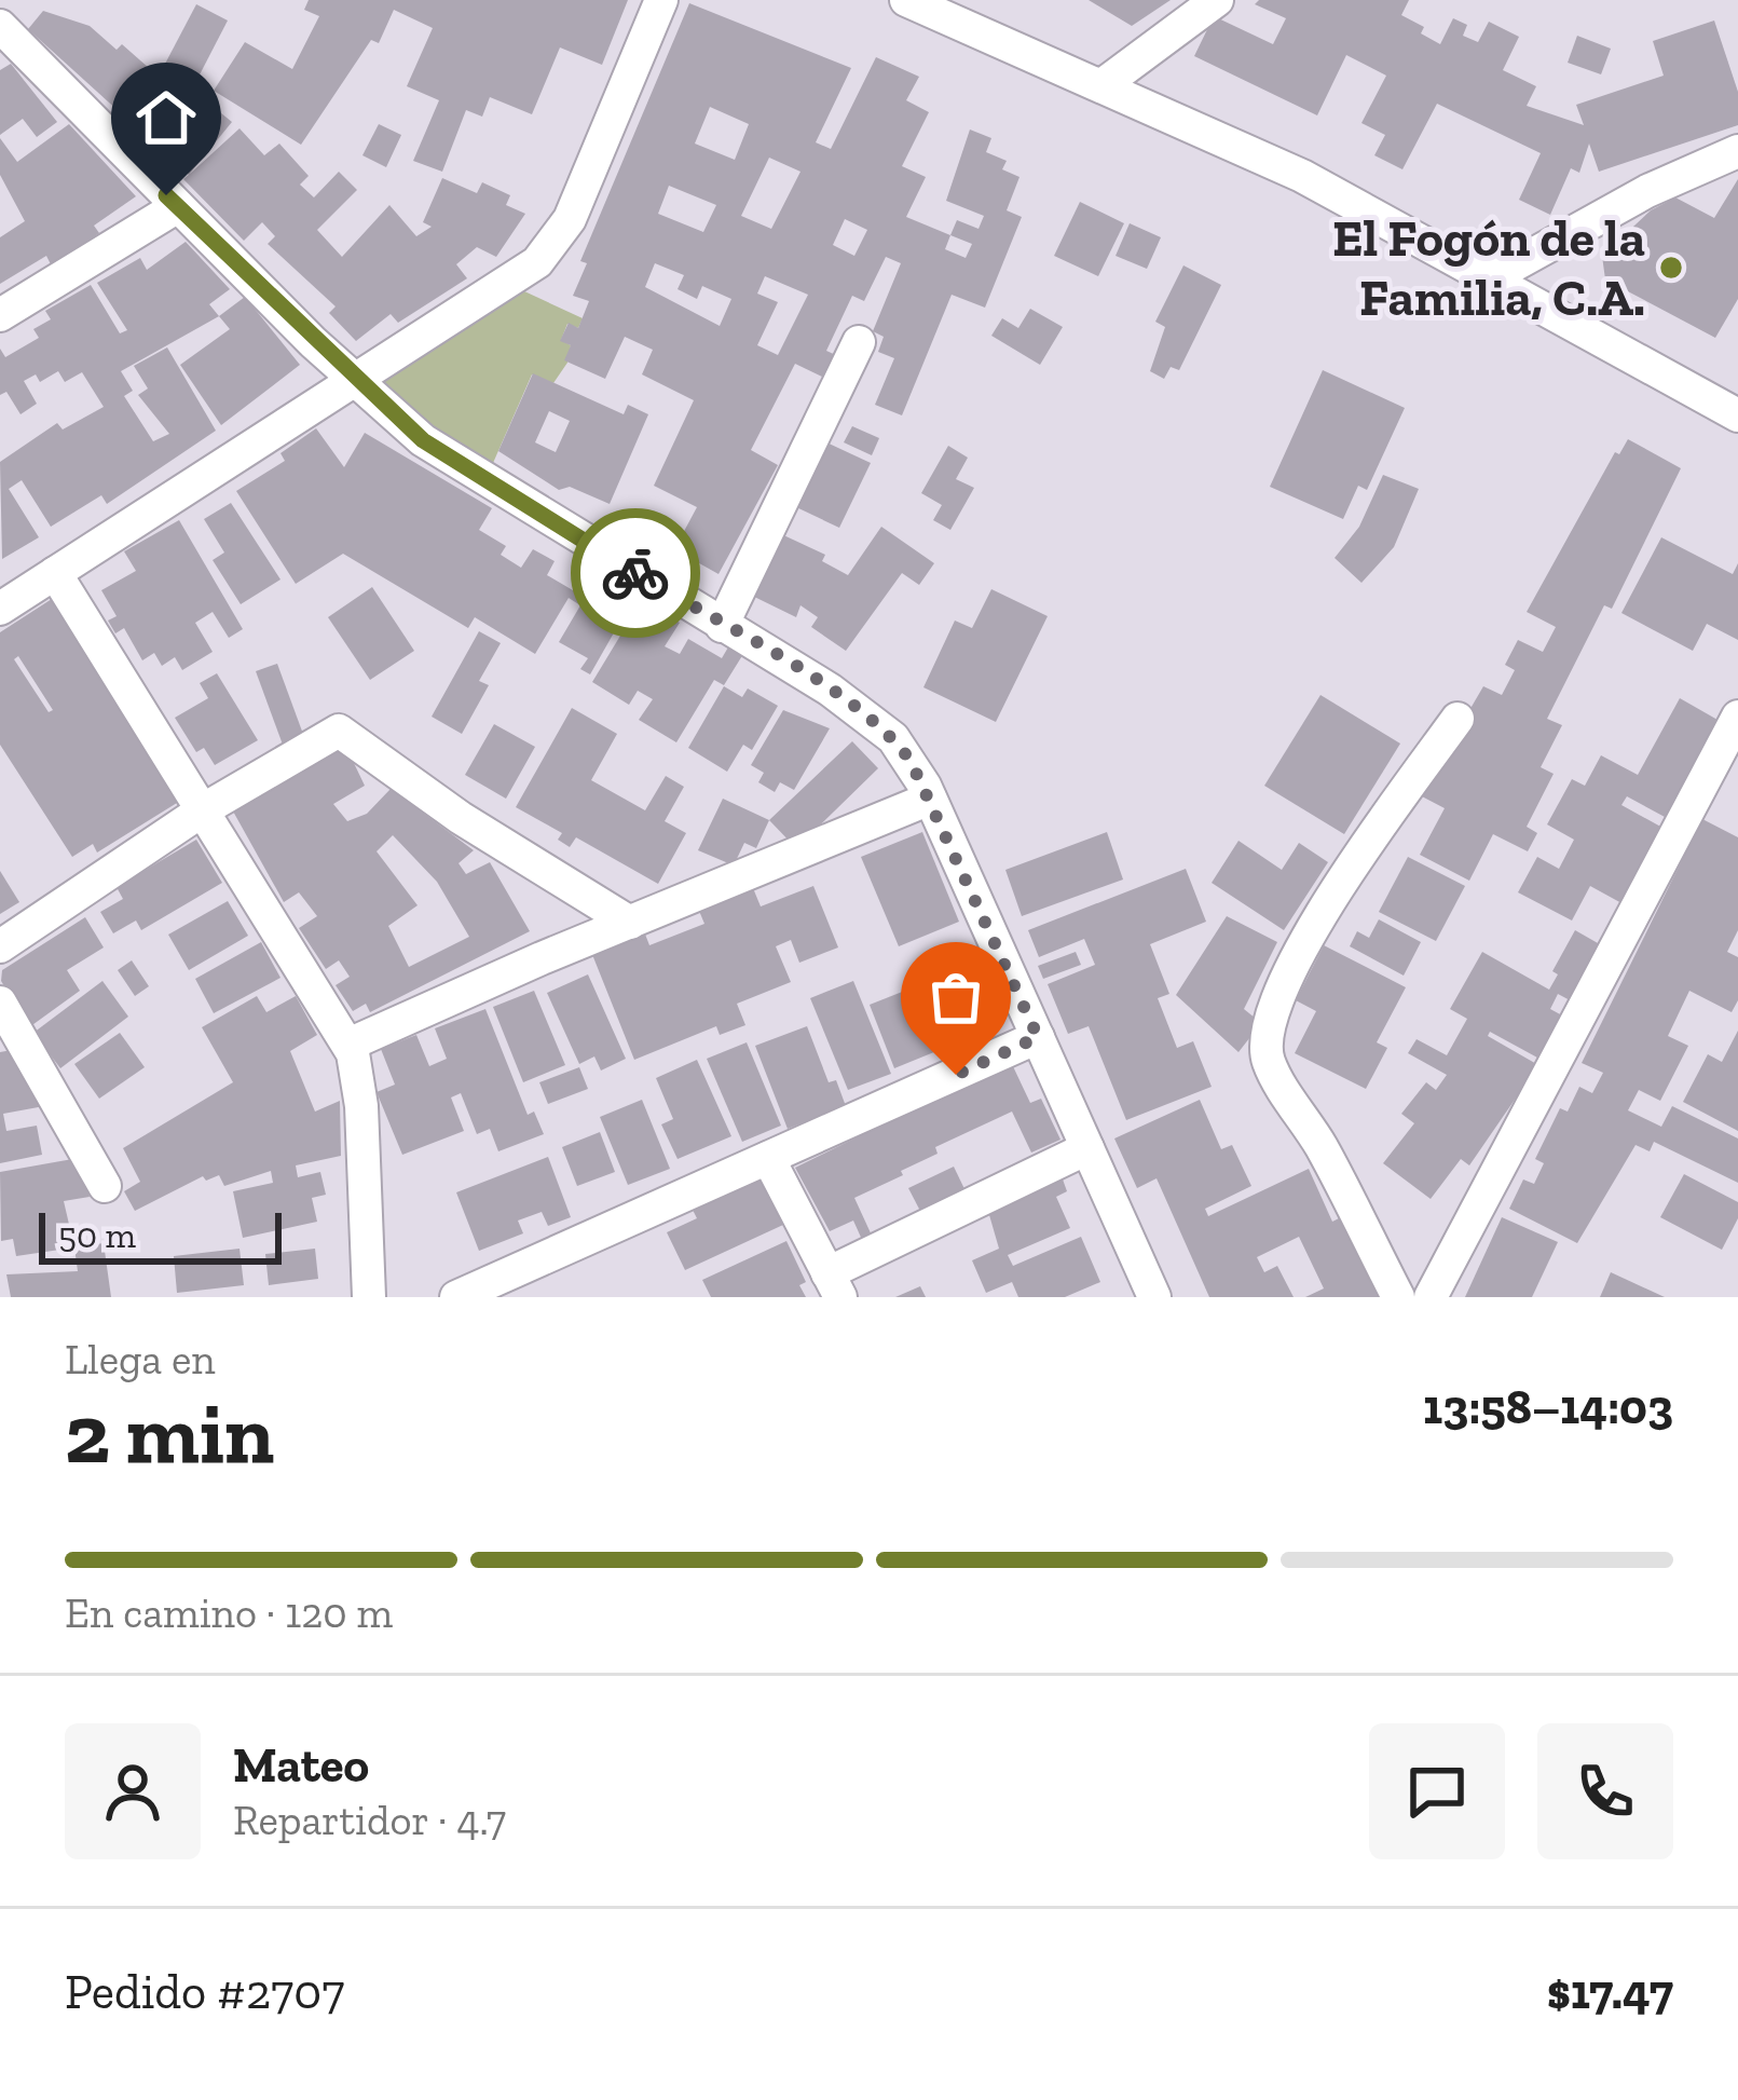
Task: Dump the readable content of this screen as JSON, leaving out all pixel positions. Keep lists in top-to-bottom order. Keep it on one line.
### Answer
{"places":["El Fogón de la Familia, C.A."],"scale_bar":"50 m","page":{"scale":"50 m","heading":["2 min","Llega en","13:58–14:03"],"panel":["Mateo","Repartidor · 4.7","Pedido #2707","$17.47"],"bar":"En camino · 120 m"}}
